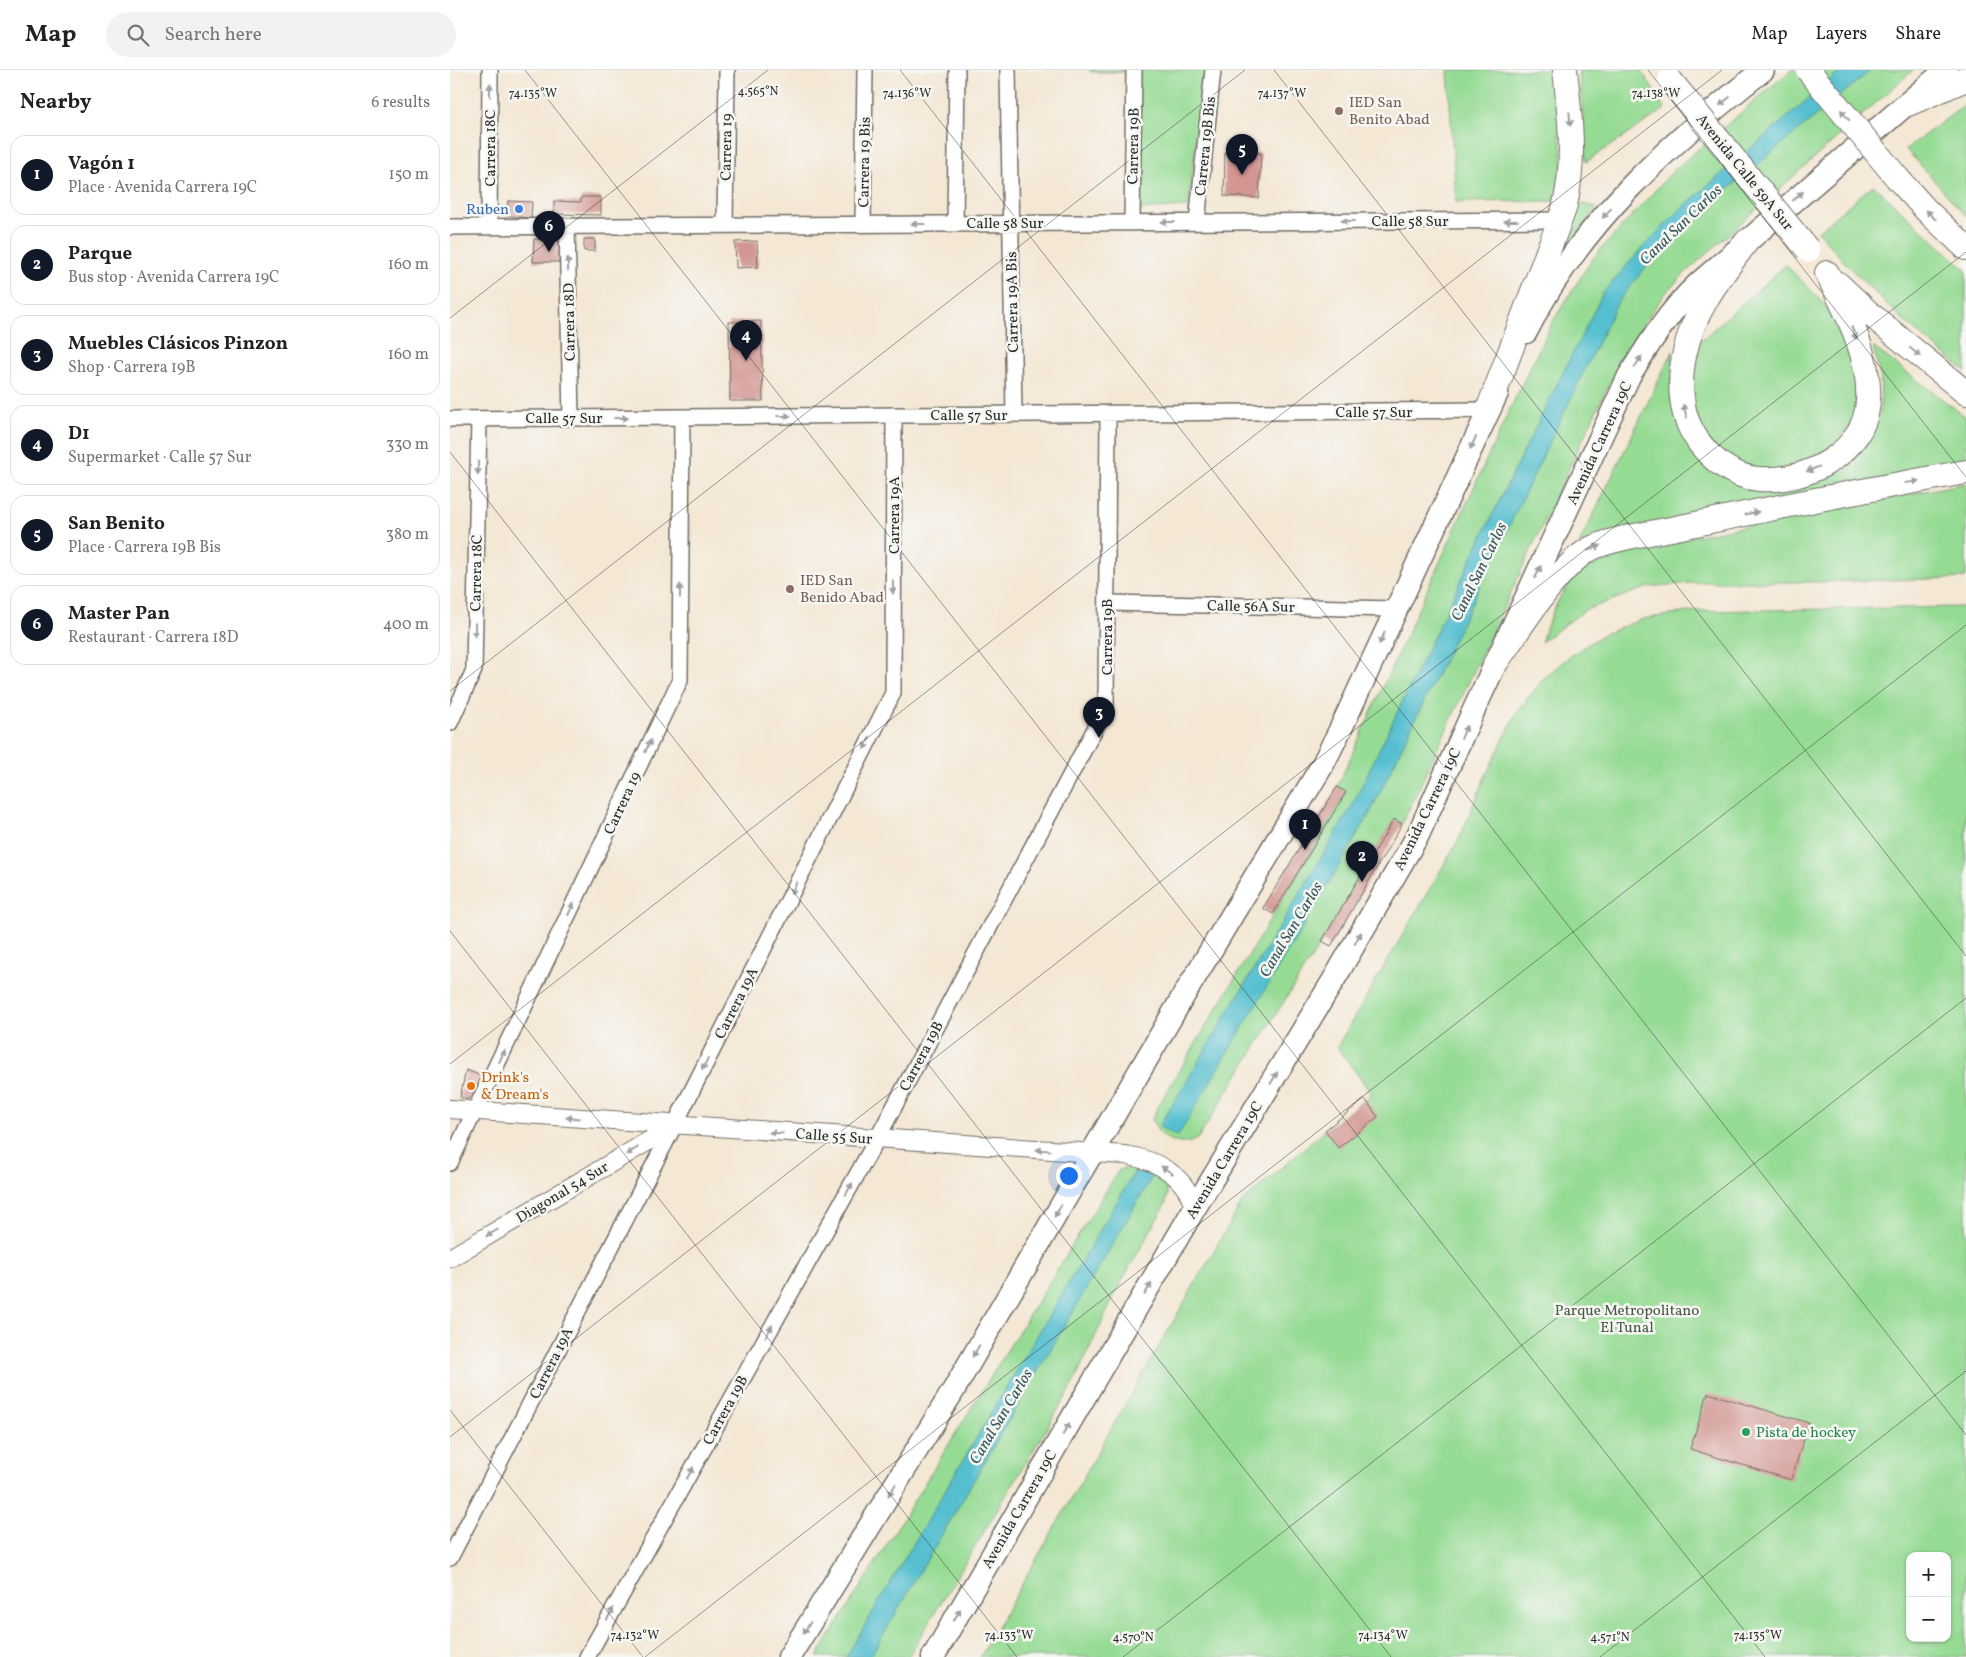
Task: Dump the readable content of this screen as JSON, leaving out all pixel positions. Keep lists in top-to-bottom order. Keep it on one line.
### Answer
{"streets":{"highway":["Avenida Calle 59A Sur"],"main road":["Avenida Carrera 19C"],"street":["Carrera 19B","Carrera 19B Bis","Carrera 19","Carrera 18C","Carrera 19 Bis","Calle 58 Sur","Carrera 19A Bis","Carrera 18D","Calle 57 Sur","Carrera 19A","Calle 56A Sur","Calle 55 Sur","Diagonal 54 Sur"]},"crossings":[["Carrera 19B","Calle 58 Sur"],["Carrera 19B","Calle 57 Sur"],["Carrera 19B","Calle 56A Sur"],["Carrera 19B","Calle 55 Sur"],["Carrera 19B Bis","Calle 58 Sur"],["Carrera 19","Calle 58 Sur"],["Carrera 19","Calle 57 Sur"],["Carrera 19","Calle 55 Sur"],["Carrera 18C","Calle 58 Sur"],["Carrera 18C","Calle 57 Sur"],["Carrera 19 Bis","Calle 58 Sur"],["Calle 58 Sur","Carrera 19A Bis"],["Calle 58 Sur","Carrera 18D"],["Carrera 19A Bis","Calle 57 Sur"],["Carrera 18D","Calle 57 Sur"],["Calle 57 Sur","Carrera 19A"],["Avenida Carrera 19C","Calle 55 Sur"],["Carrera 19A","Calle 55 Sur"],["Carrera 19A","Diagonal 54 Sur"],["Calle 55 Sur","Diagonal 54 Sur"]],"one_way":["Carrera 19B","Carrera 19","Calle 58 Sur","Carrera 18D","Carrera 19A","Calle 55 Sur","Diagonal 54 Sur"],"water":["Canal San Carlos"],"parks":["Parque Metropolitano El Tunal"],"places":["IED San Benito Abad","Ruben","IED San Benido Abad","Drink's & Dream's","Pista de hockey"],"page":{"header":"Map","search":"Search here","nav":["Map","Layers","Share"],"heading":["Nearby","6 results"],"pins":["5","6","4","3","1","2"],"list":[{"mark":"1","name":"Vagón 1","note":"Place · Avenida Carrera 19C","value":"150 m"},{"mark":"2","name":"Parque","note":"Bus stop · Avenida Carrera 19C","value":"160 m"},{"mark":"3","name":"Muebles Clásicos Pinzon","note":"Shop · Carrera 19B","value":"160 m"},{"mark":"4","name":"D1","note":"Supermarket · Calle 57 Sur","value":"330 m"},{"mark":"5","name":"San Benito","note":"Place · Carrera 19B Bis","value":"380 m"},{"mark":"6","name":"Master Pan","note":"Restaurant · Carrera 18D","value":"400 m"}],"map_buttons":["+","−"]},"coordinates":["4.565°N","74.136°W","74.137°W","74.138°W","74.135°W","74.132°W","74.133°W","74.134°W","4.570°N","4.571°N"]}
